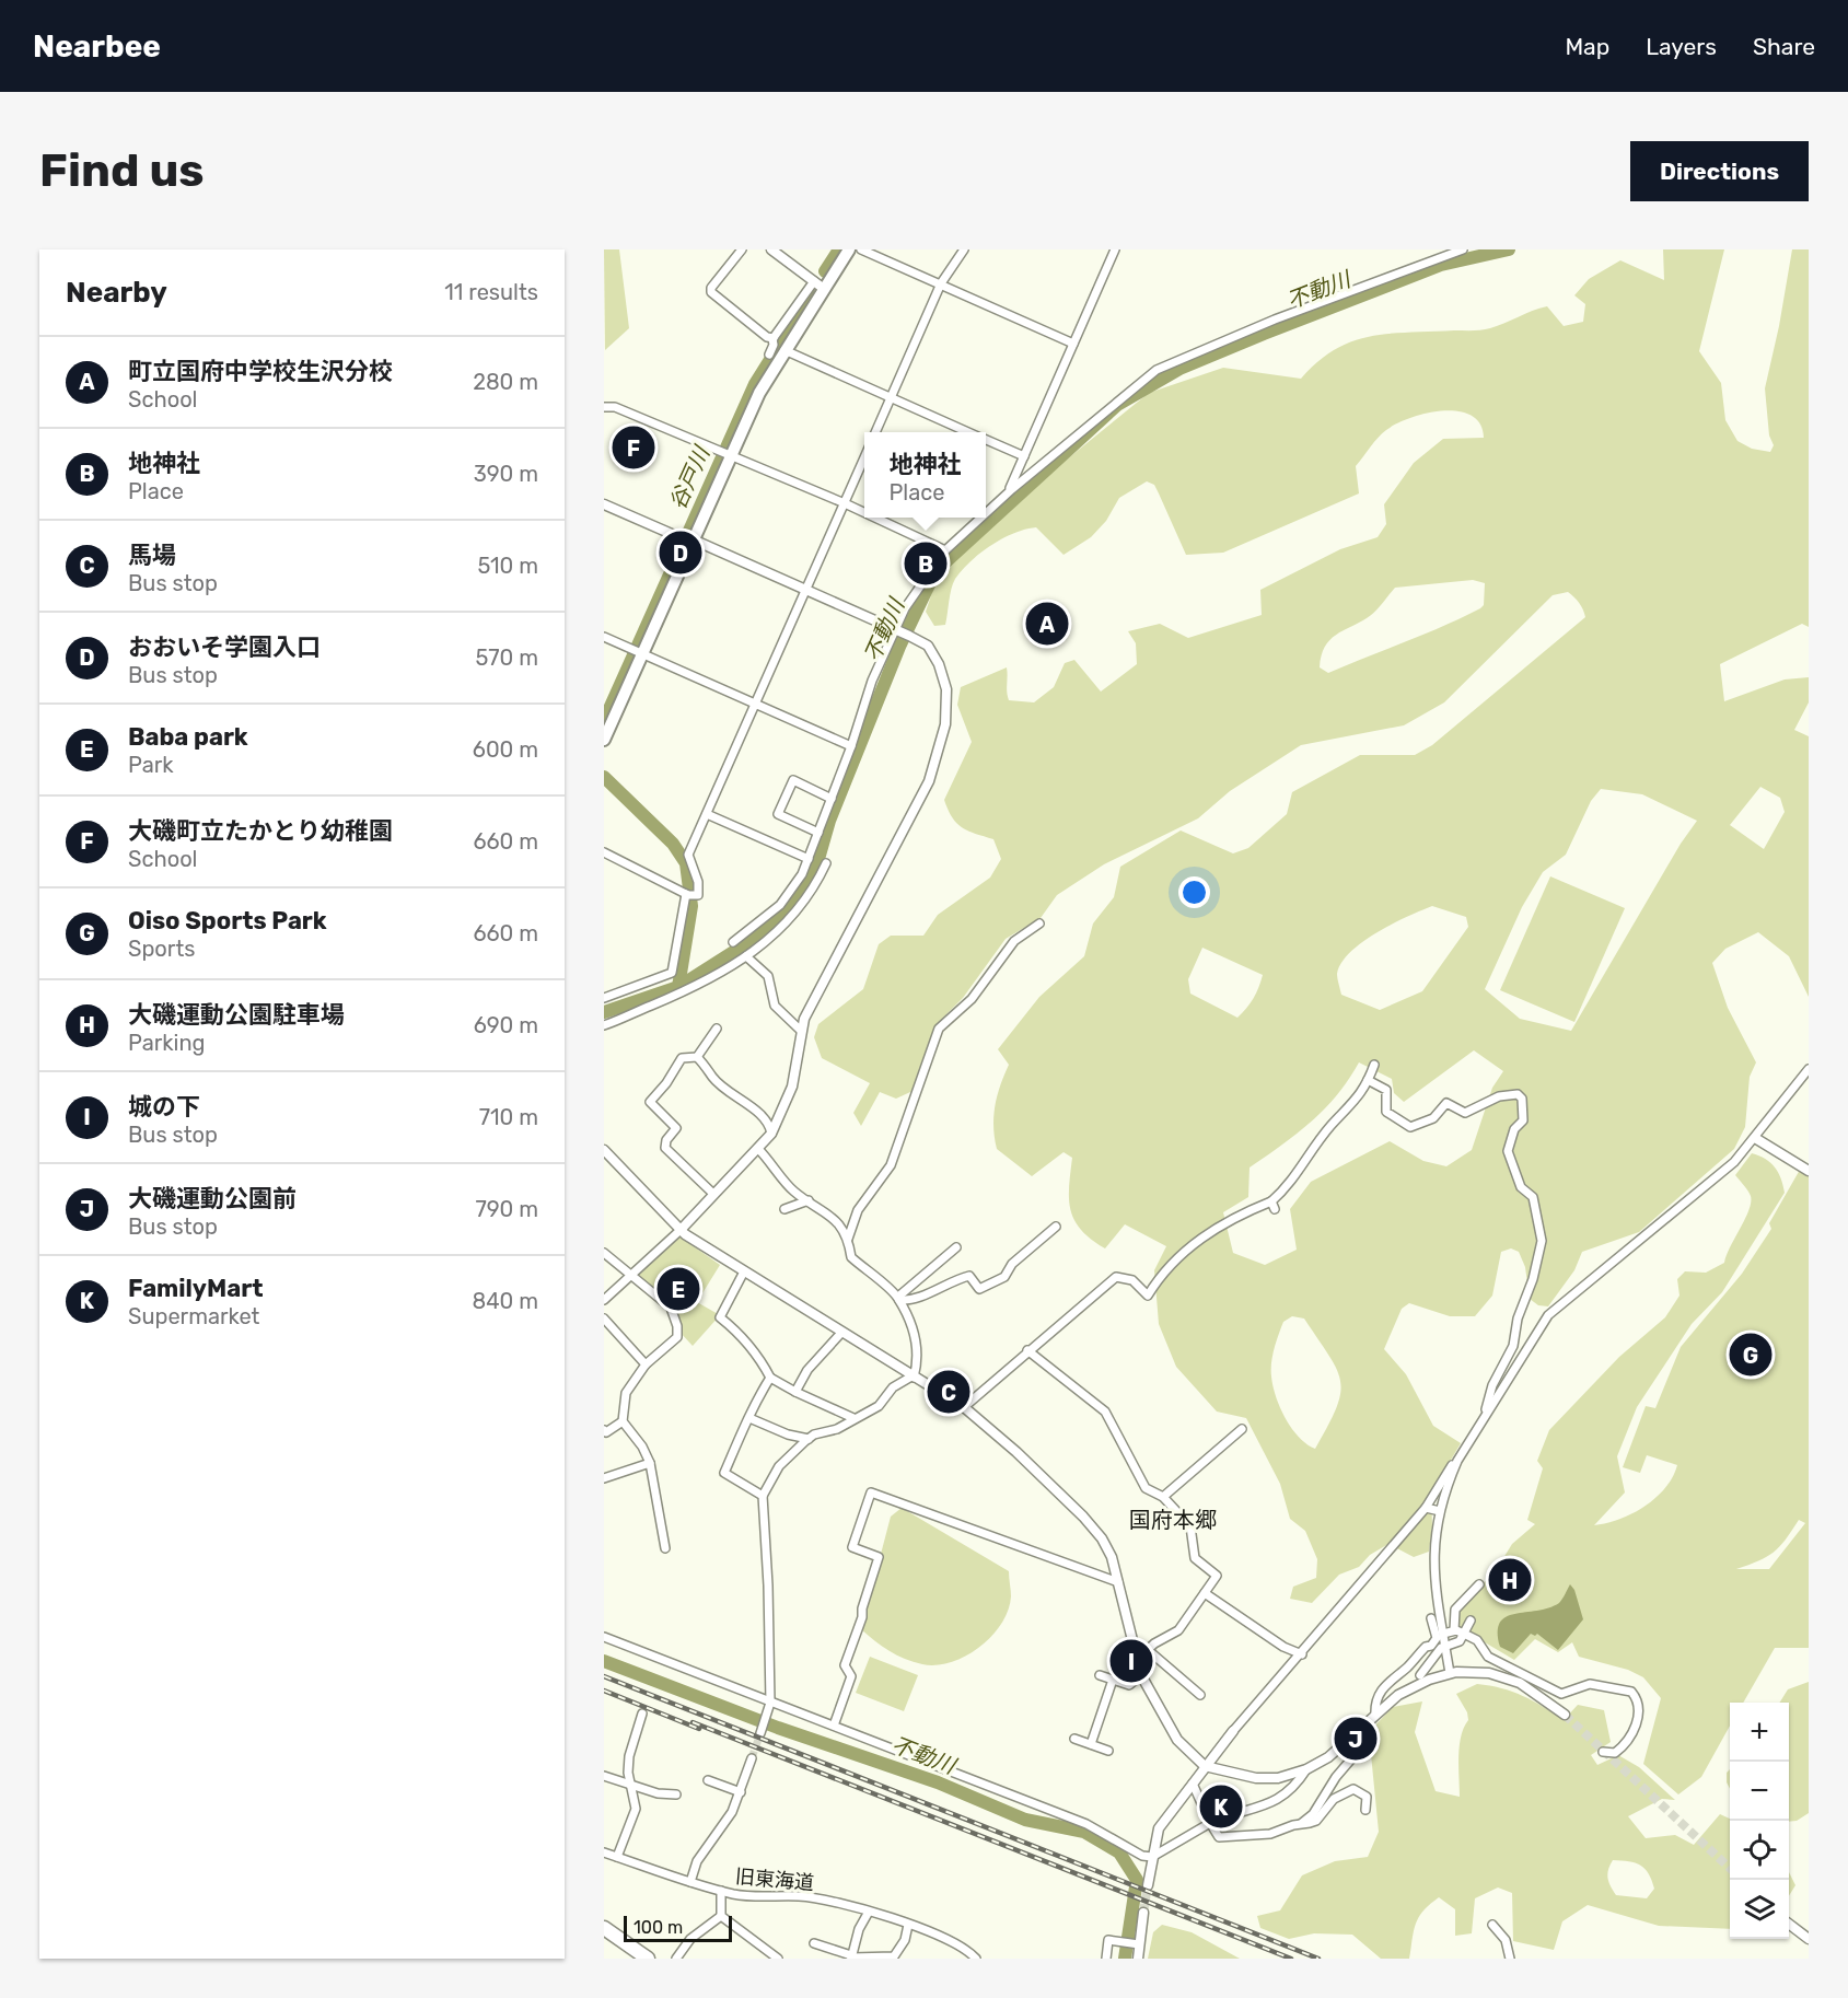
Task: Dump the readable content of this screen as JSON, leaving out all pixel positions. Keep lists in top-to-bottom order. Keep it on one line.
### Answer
{"streets":{"street":["旧東海道"]},"districts":["国府本郷"],"water":["不動川","谷戸川"],"scale_bar":"100 m","page":{"header":"Nearbee","nav":["Map","Layers","Share"],"buttons":"Directions","title":"Find us","heading":["Nearby","11 results"],"list":[{"mark":"A","name":"町立国府中学校生沢分校","note":"School","value":"280 m"},{"mark":"B","name":"地神社","note":"Place","value":"390 m"},{"mark":"C","name":"馬場","note":"Bus stop","value":"510 m"},{"mark":"D","name":"おおいそ学園入口","note":"Bus stop","value":"570 m"},{"mark":"E","name":"Baba park","note":"Park","value":"600 m"},{"mark":"F","name":"大磯町立たかとり幼稚園","note":"School","value":"660 m"},{"mark":"G","name":"Oiso Sports Park","note":"Sports","value":"660 m"},{"mark":"H","name":"大磯運動公園駐車場","note":"Parking","value":"690 m"},{"mark":"I","name":"城の下","note":"Bus stop","value":"710 m"},{"mark":"J","name":"大磯運動公園前","note":"Bus stop","value":"790 m"},{"mark":"K","name":"FamilyMart","note":"Supermarket","value":"840 m"}],"pins":["F","D","B","A","E","G","C","H","I","J","K"],"popup":["地神社","Place"],"map_buttons":["+","−"],"scale":"100 m"}}
